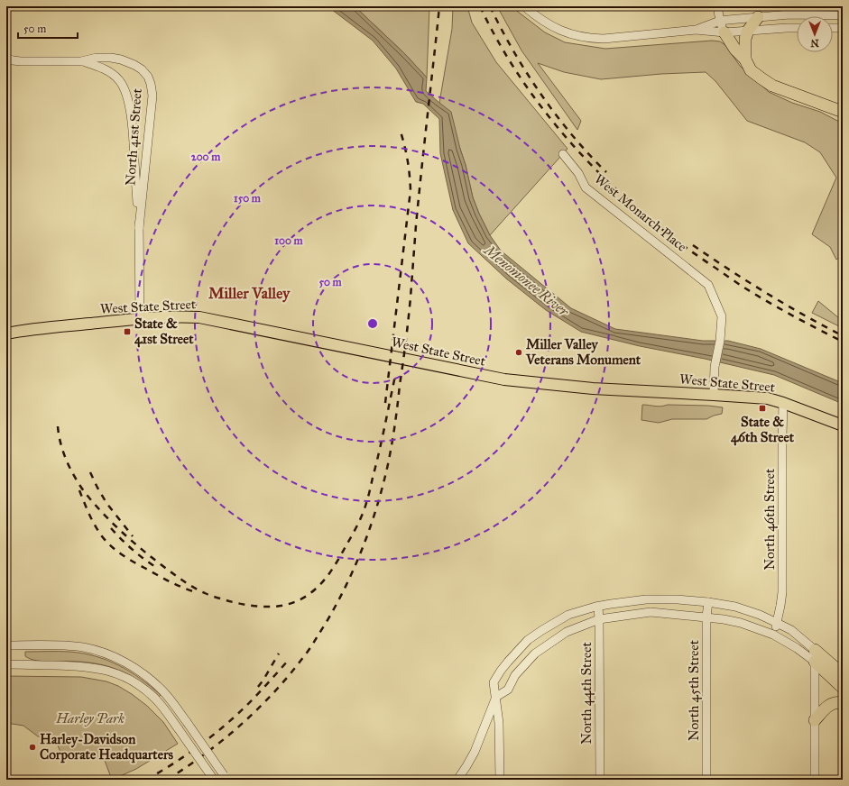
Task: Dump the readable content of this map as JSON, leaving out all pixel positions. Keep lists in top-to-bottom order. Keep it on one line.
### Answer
{"streets":{"main road":["West State Street"],"street":["North 41st Street","West Monarch Place","North 46th Street","North 45th Street","North 44th Street"]},"crossings":[["North 41st Street","West State Street"],["West Monarch Place","West State Street"],["West State Street","North 46th Street"]],"districts":["Miller Valley"],"water":["Menomonee River"],"parks":["Harley Park"],"places":{"transit":["State & 41st Street","State & 46th Street"],"other":["Miller Valley Veterans Monument","Harley-Davidson Corporate Headquarters"]},"scale_bar":"50 m","north":"bottom","rings":["200 m","150 m","100 m","50 m"]}
